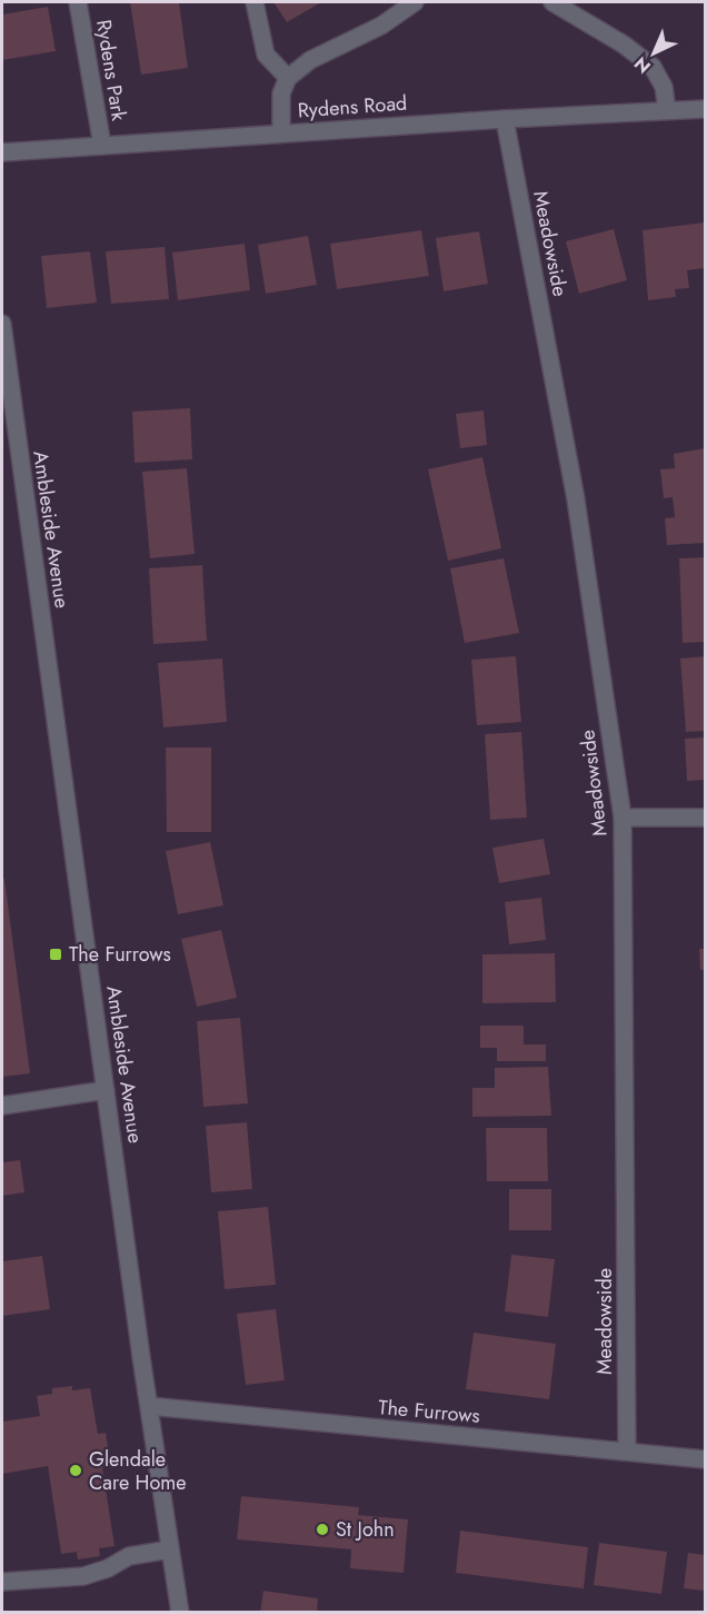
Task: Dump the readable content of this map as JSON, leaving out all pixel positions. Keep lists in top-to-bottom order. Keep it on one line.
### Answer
{"streets":{"street":["Rydens Park","Rydens Road","Meadowside","Ambleside Avenue","The Furrows"]},"crossings":[["Rydens Park","Rydens Road"],["Rydens Road","Meadowside"],["Meadowside","The Furrows"],["Ambleside Avenue","The Furrows"]],"places":{"transit":["The Furrows"],"other":["Glendale Care Home","St John"]},"north":"bottom left"}
